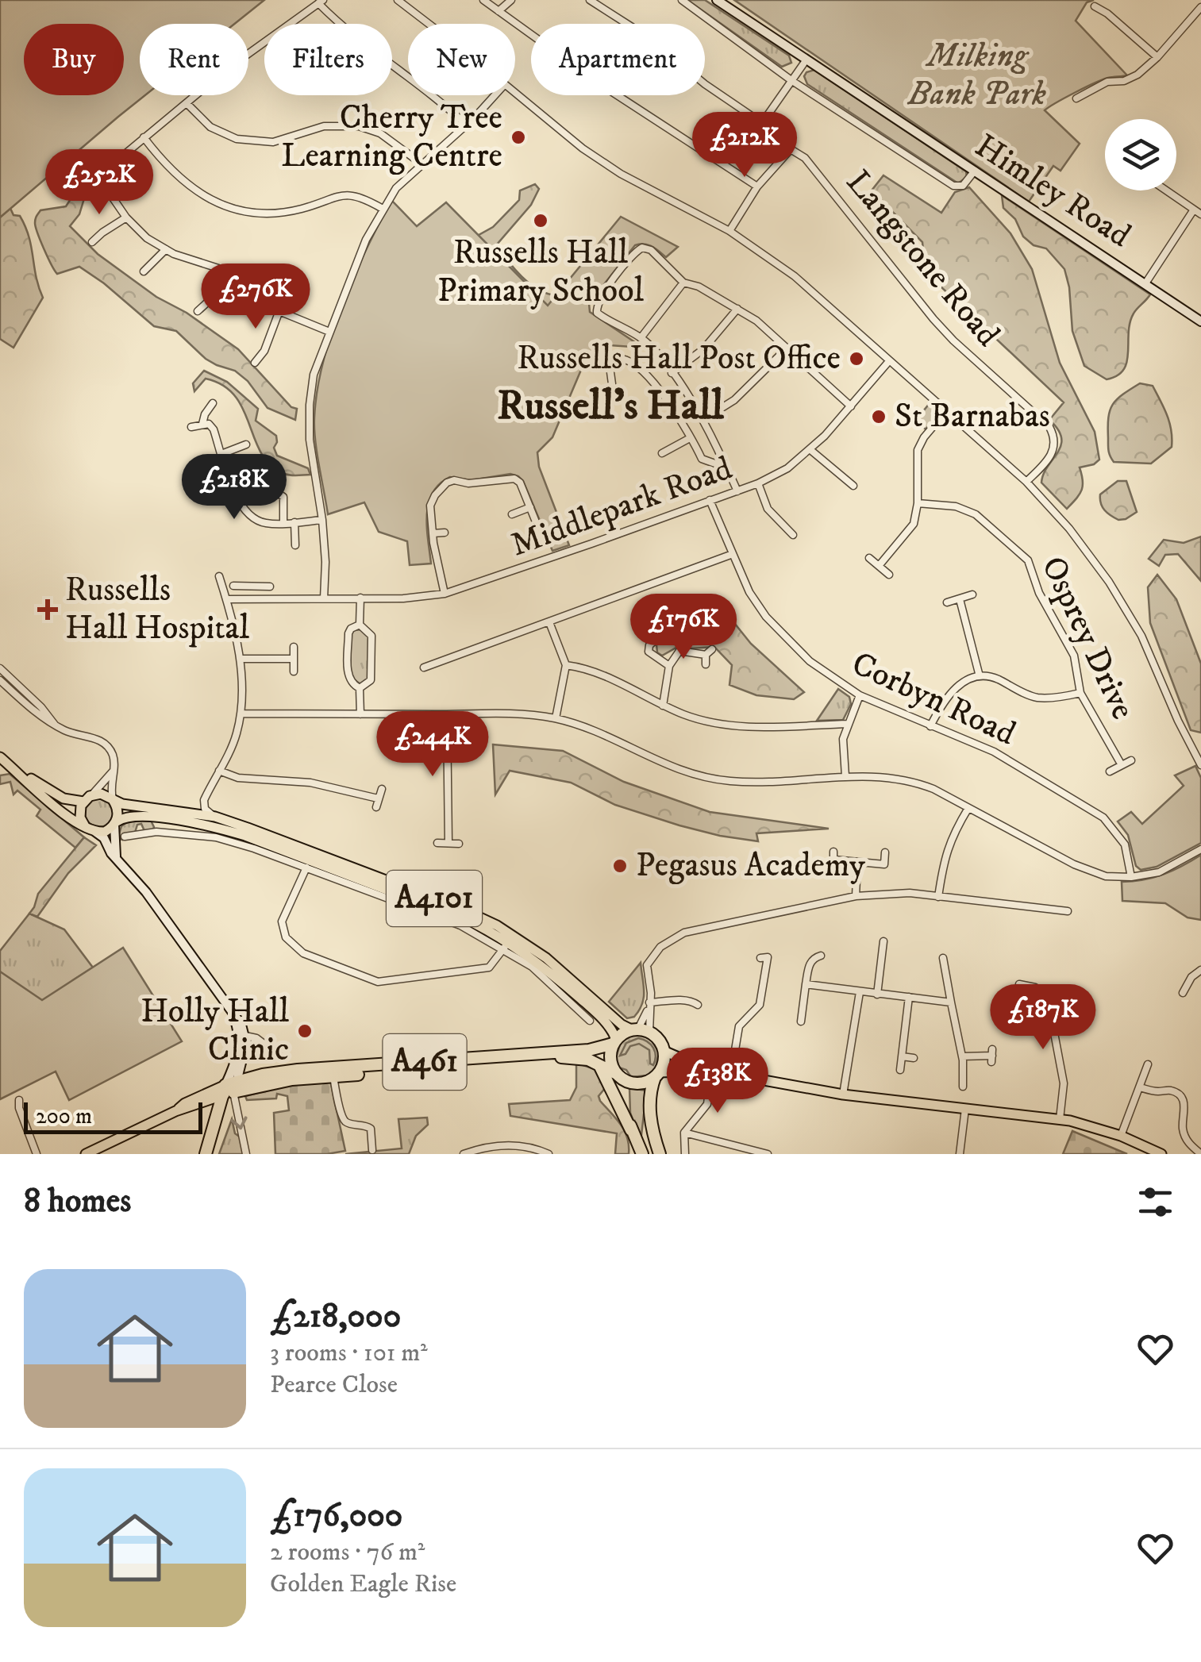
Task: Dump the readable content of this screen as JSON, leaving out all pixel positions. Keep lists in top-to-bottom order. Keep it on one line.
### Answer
{"streets":{"highway":["A461"],"main road":["Himley Road","A4101"],"street":["Langstone Road","Middlepark Road","Osprey Drive","Corbyn Road"]},"crossings":[["Middlepark Road","Corbyn Road"],["A4101","A461"]],"districts":["Russell's Hall"],"parks":["Milking Bank Park"],"places":{"other":["Cherry Tree Learning Centre","Russells Hall Primary School","Russells Hall Post Office","St Barnabas","Pegasus Academy","Holly Hall Clinic"],"health":["Russells Hall Hospital"]},"scale_bar":"200 m","page":{"chip":["Buy","Rent","Filters","New","Apartment"],"price":["£212K","£252K","£276K","£218K","£176K","£244K","£187K","£138K"],"scale":"200 m","heading":"8 homes","list":[{"name":"£218,000","note":"3 rooms · 101 m² · Pearce Close"},{"name":"£176,000","note":"2 rooms · 76 m² · Golden Eagle Rise"}]}}
